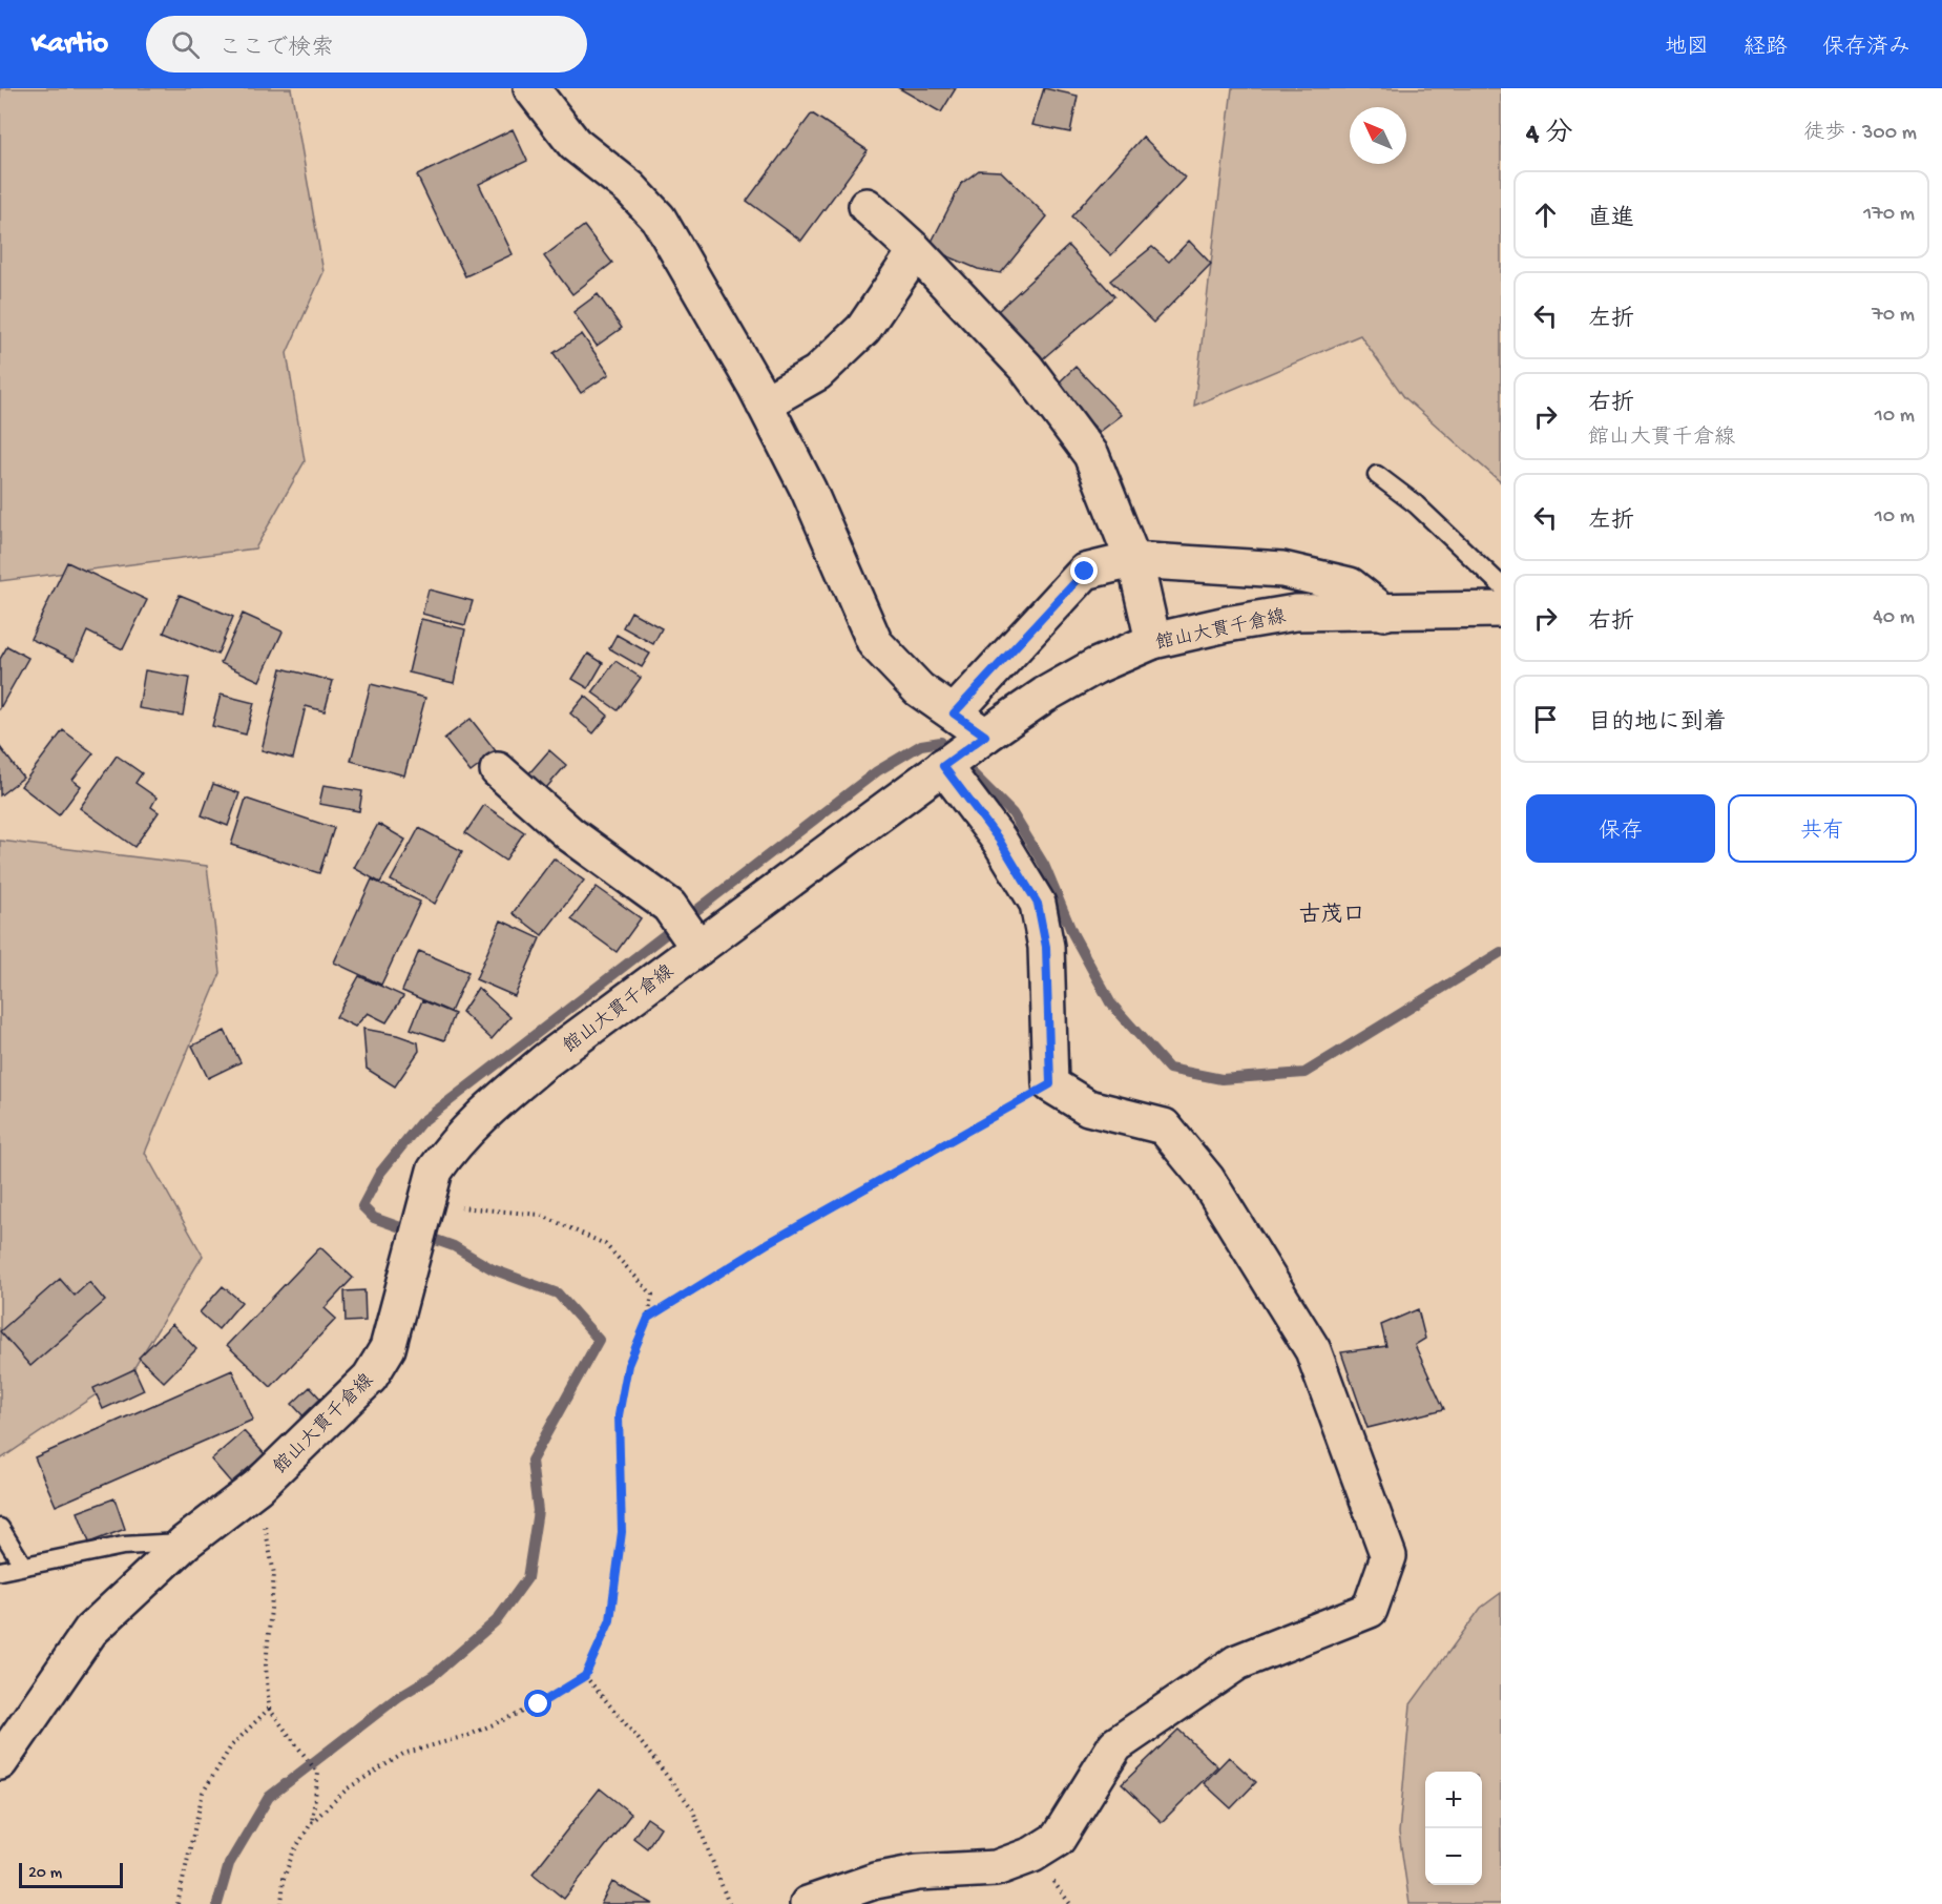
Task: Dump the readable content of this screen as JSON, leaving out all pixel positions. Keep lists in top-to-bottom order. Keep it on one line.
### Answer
{"streets":{"street":["館山大貫千倉線"]},"districts":["古茂口"],"scale_bar":"20 m","north":"top left","page":{"header":"Kartio","search":"ここで検索","nav":["地図","経路","保存済み"],"heading":["4 分","徒歩 · 300 m"],"list":[["直進","170 m"],["左折","70 m"],["右折","館山大貫千倉線","10 m"],["左折","10 m"],["右折","40 m"],"目的地に到着"],"buttons":["保存","共有"],"map_buttons":["+","−"],"scale":"20 m"}}
